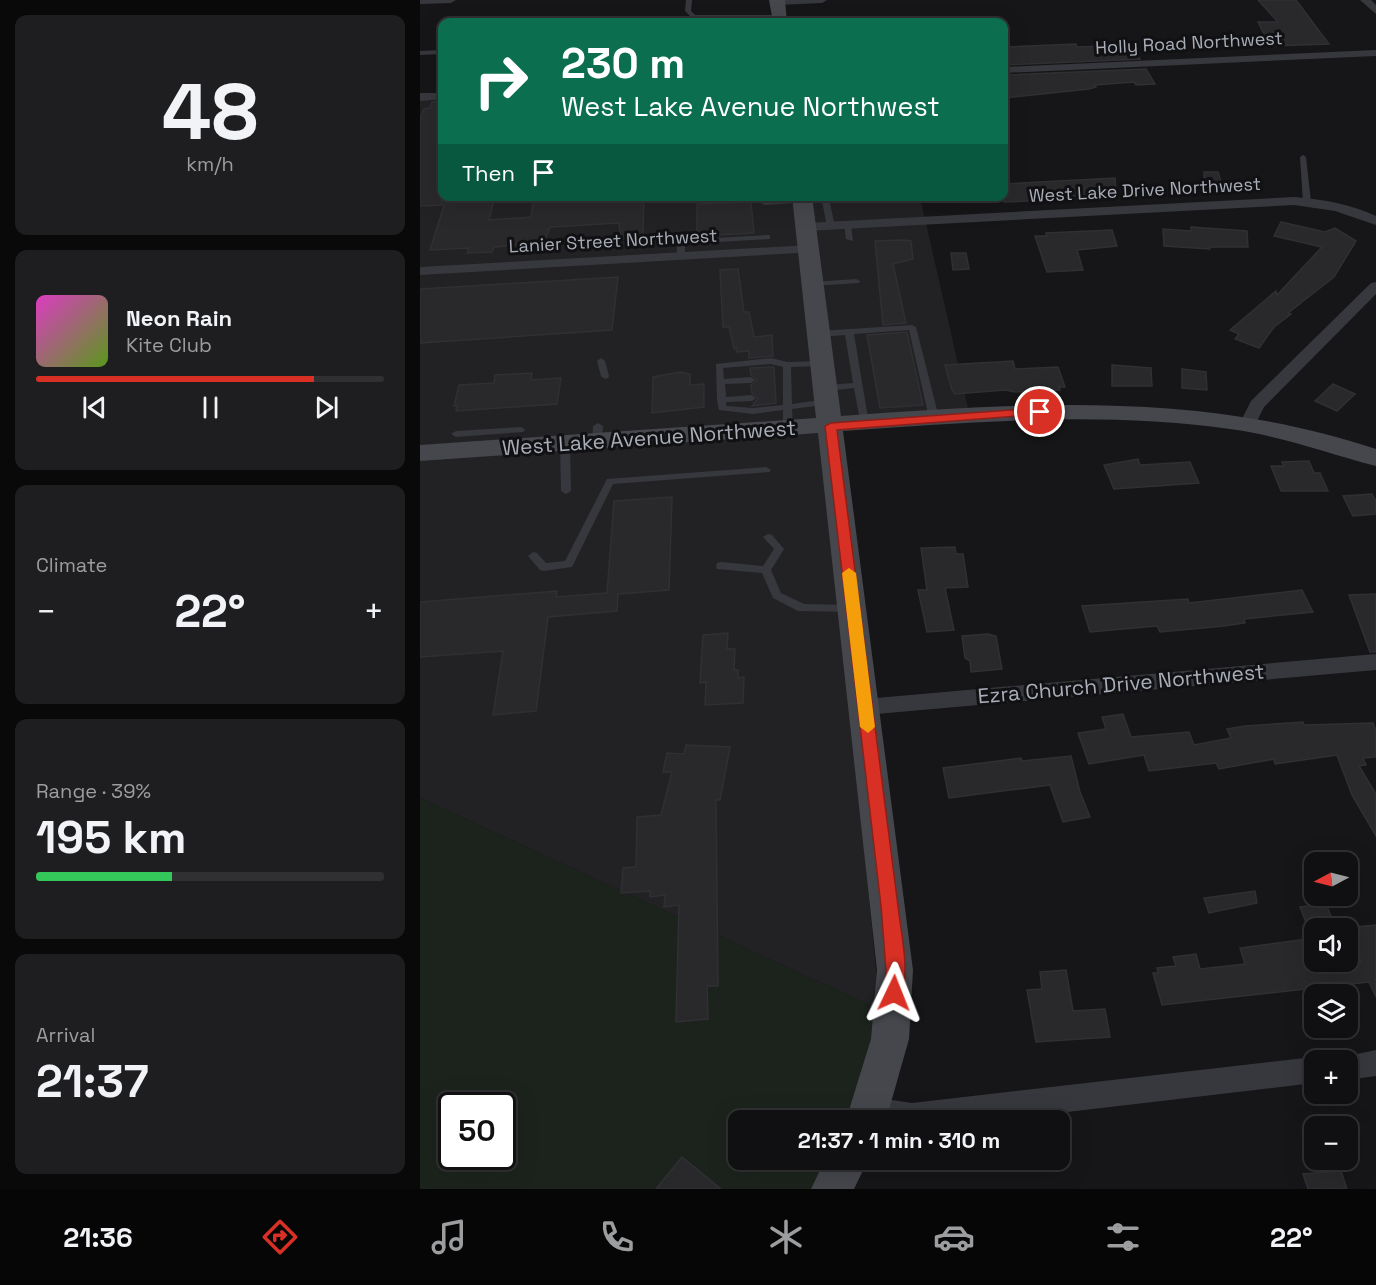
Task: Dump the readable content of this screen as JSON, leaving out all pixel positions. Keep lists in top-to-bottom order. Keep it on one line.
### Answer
{"streets":{"main road":["West Lake Avenue Northwest"],"street":["Holly Road Northwest","West Lake Drive Northwest","Lanier Street Northwest","Ezra Church Drive Northwest"]},"crossings":[["West Lake Drive Northwest","Lanier Street Northwest"]],"north":"left","page":{"tile":[["48","km/h"],"Climate",["Range · 39%","195 km"],["Arrival","21:37"]],"turn":["230 m","West Lake Avenue Northwest"],"then":"Then","song":["Neon Rain","Kite Club"],"heat":["−","22°","+"],"map_buttons":["+","−"],"limit":"50","trip":"21:37 · 1 min · 310 m","tabs":["21:36","22°"]}}
